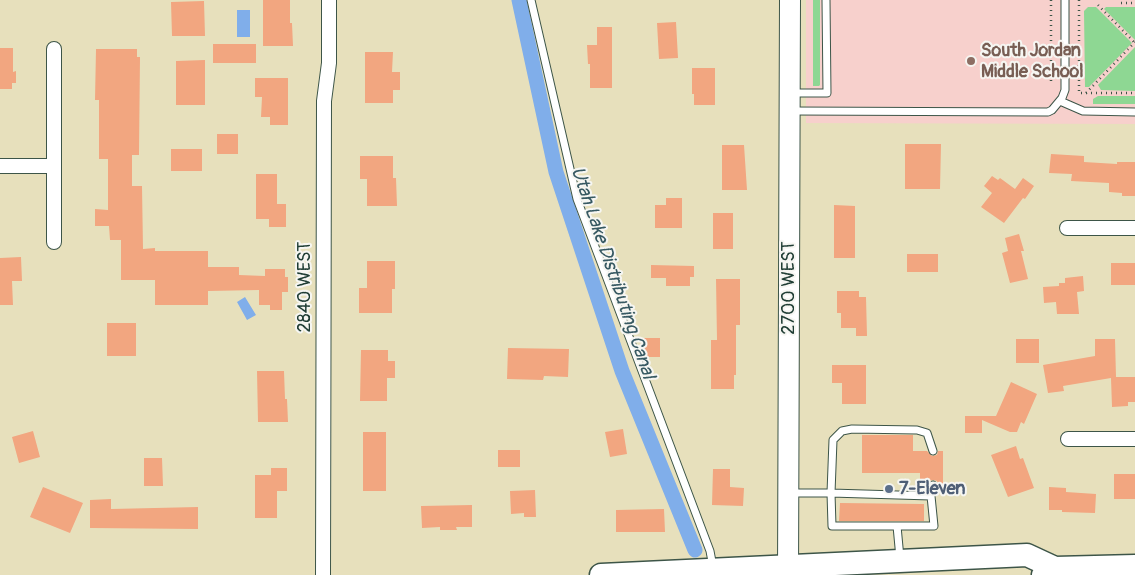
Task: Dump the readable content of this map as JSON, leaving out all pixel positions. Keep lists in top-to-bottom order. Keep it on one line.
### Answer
{"streets":{"main road":["2700 WEST"],"street":["2840 WEST"]},"water":["Utah Lake Distributing Canal"],"places":["South Jordan Middle School","7-Eleven"]}
